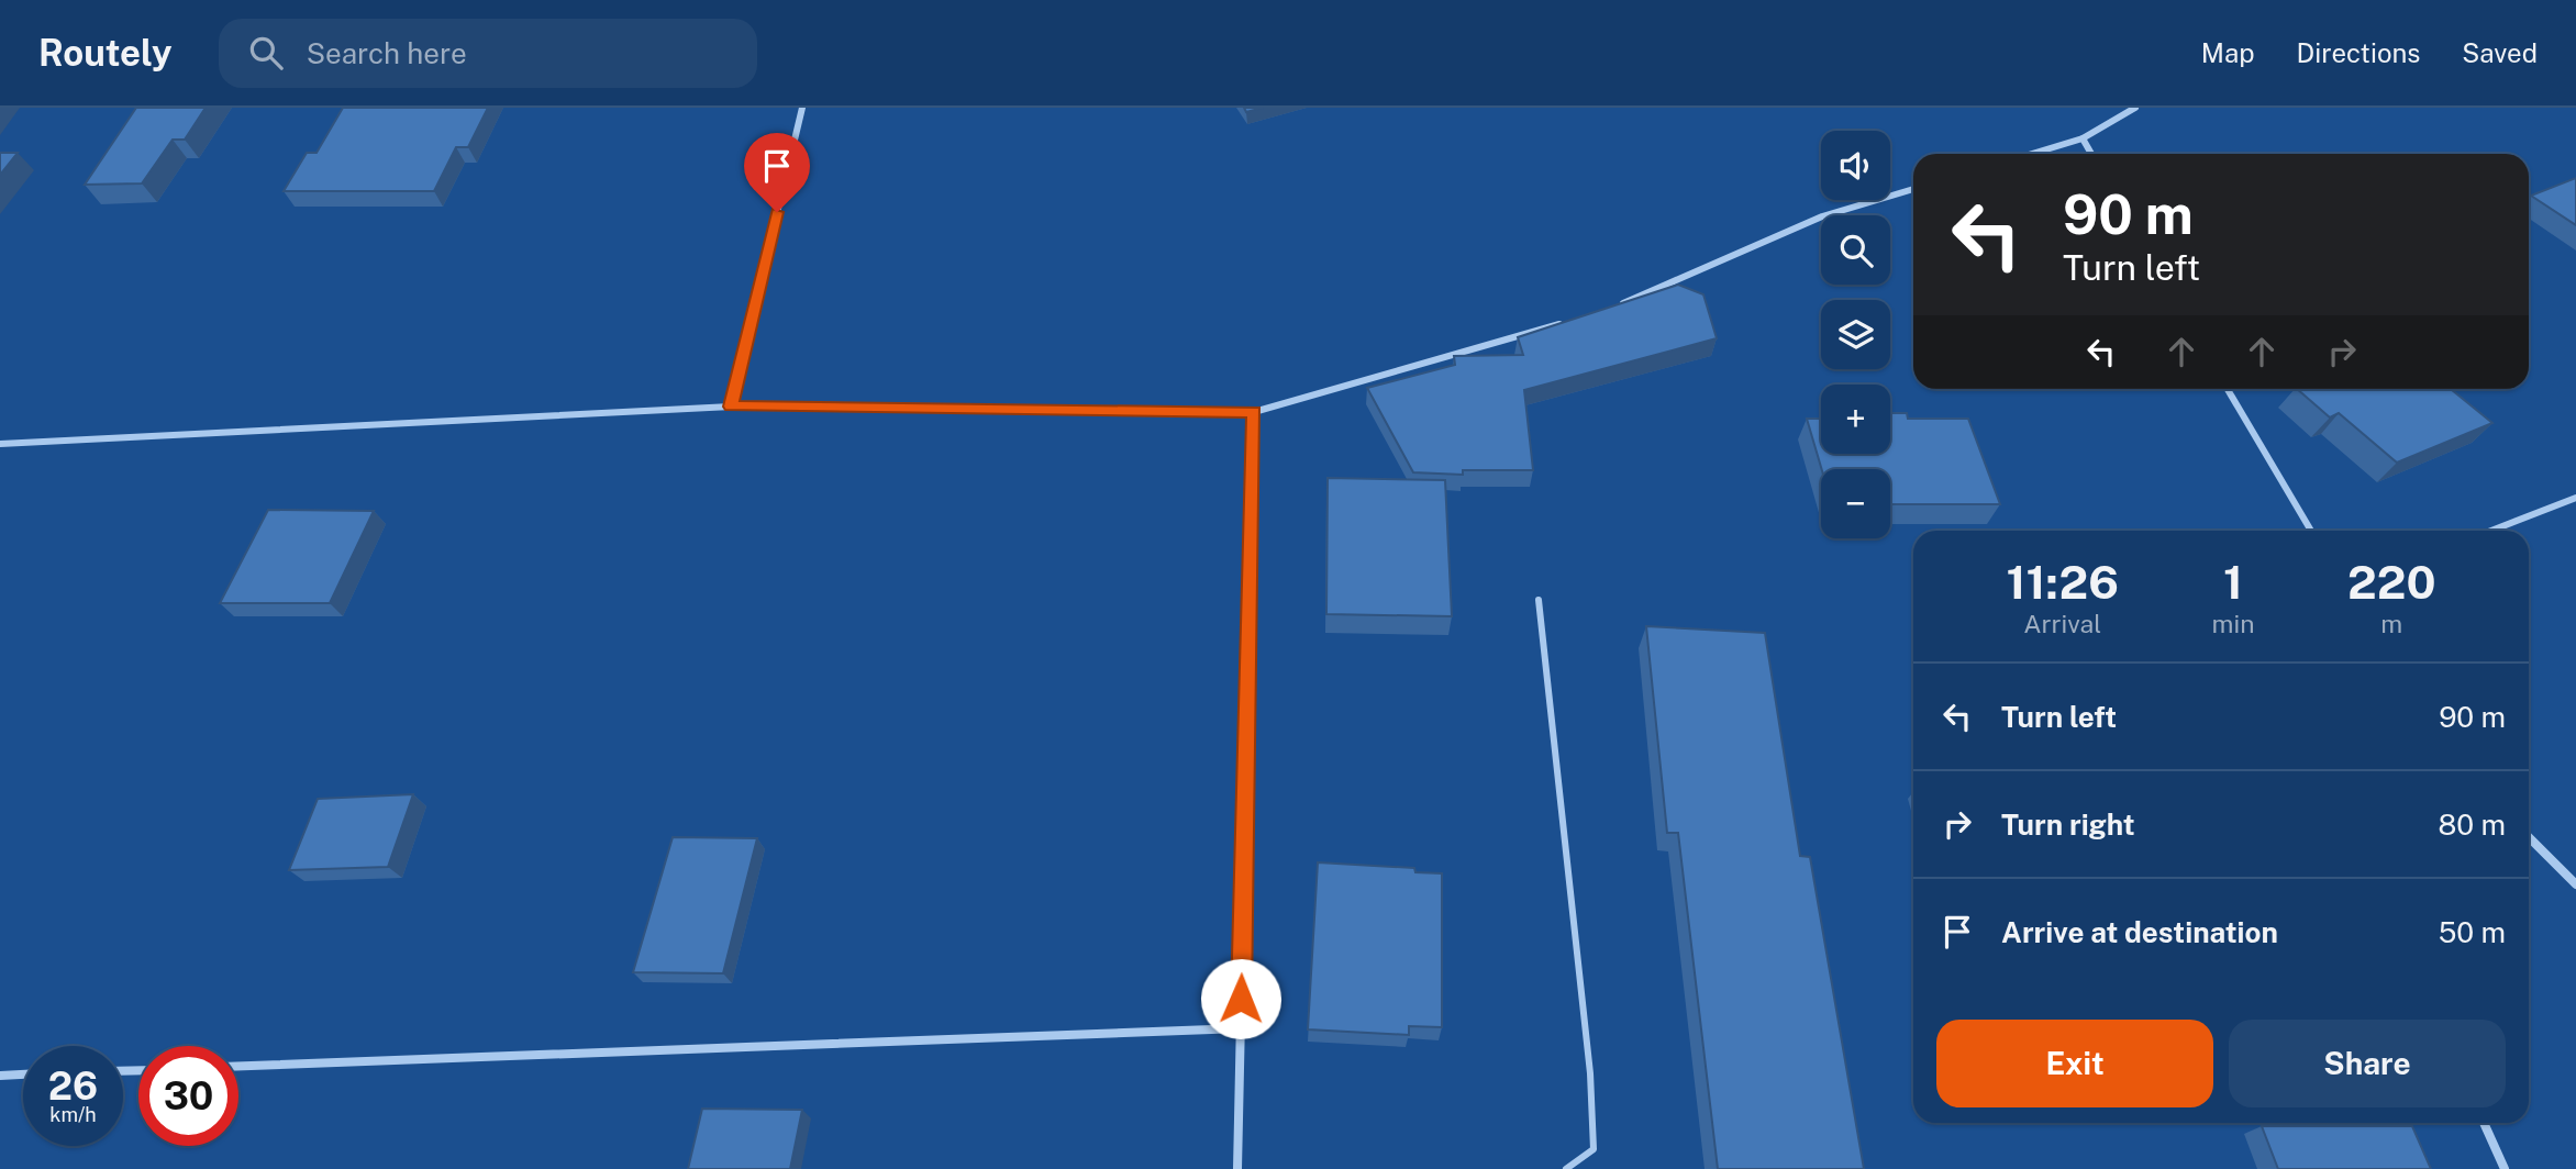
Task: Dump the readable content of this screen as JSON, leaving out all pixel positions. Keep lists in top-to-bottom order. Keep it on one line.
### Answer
{"page":{"header":"Routely","search":"Search here","nav":["Map","Directions","Saved"],"map_buttons":["+","−"],"turn":["90 m","Turn left"],"eta":["11:26","Arrival","1","min","220","m"],"list":[{"name":"Turn left","value":"90 m"},{"name":"Turn right","value":"80 m"},{"name":"Arrive at destination","value":"50 m"}],"buttons":["Exit","Share"],"speed":"26 km/h","limit":"30"}}
